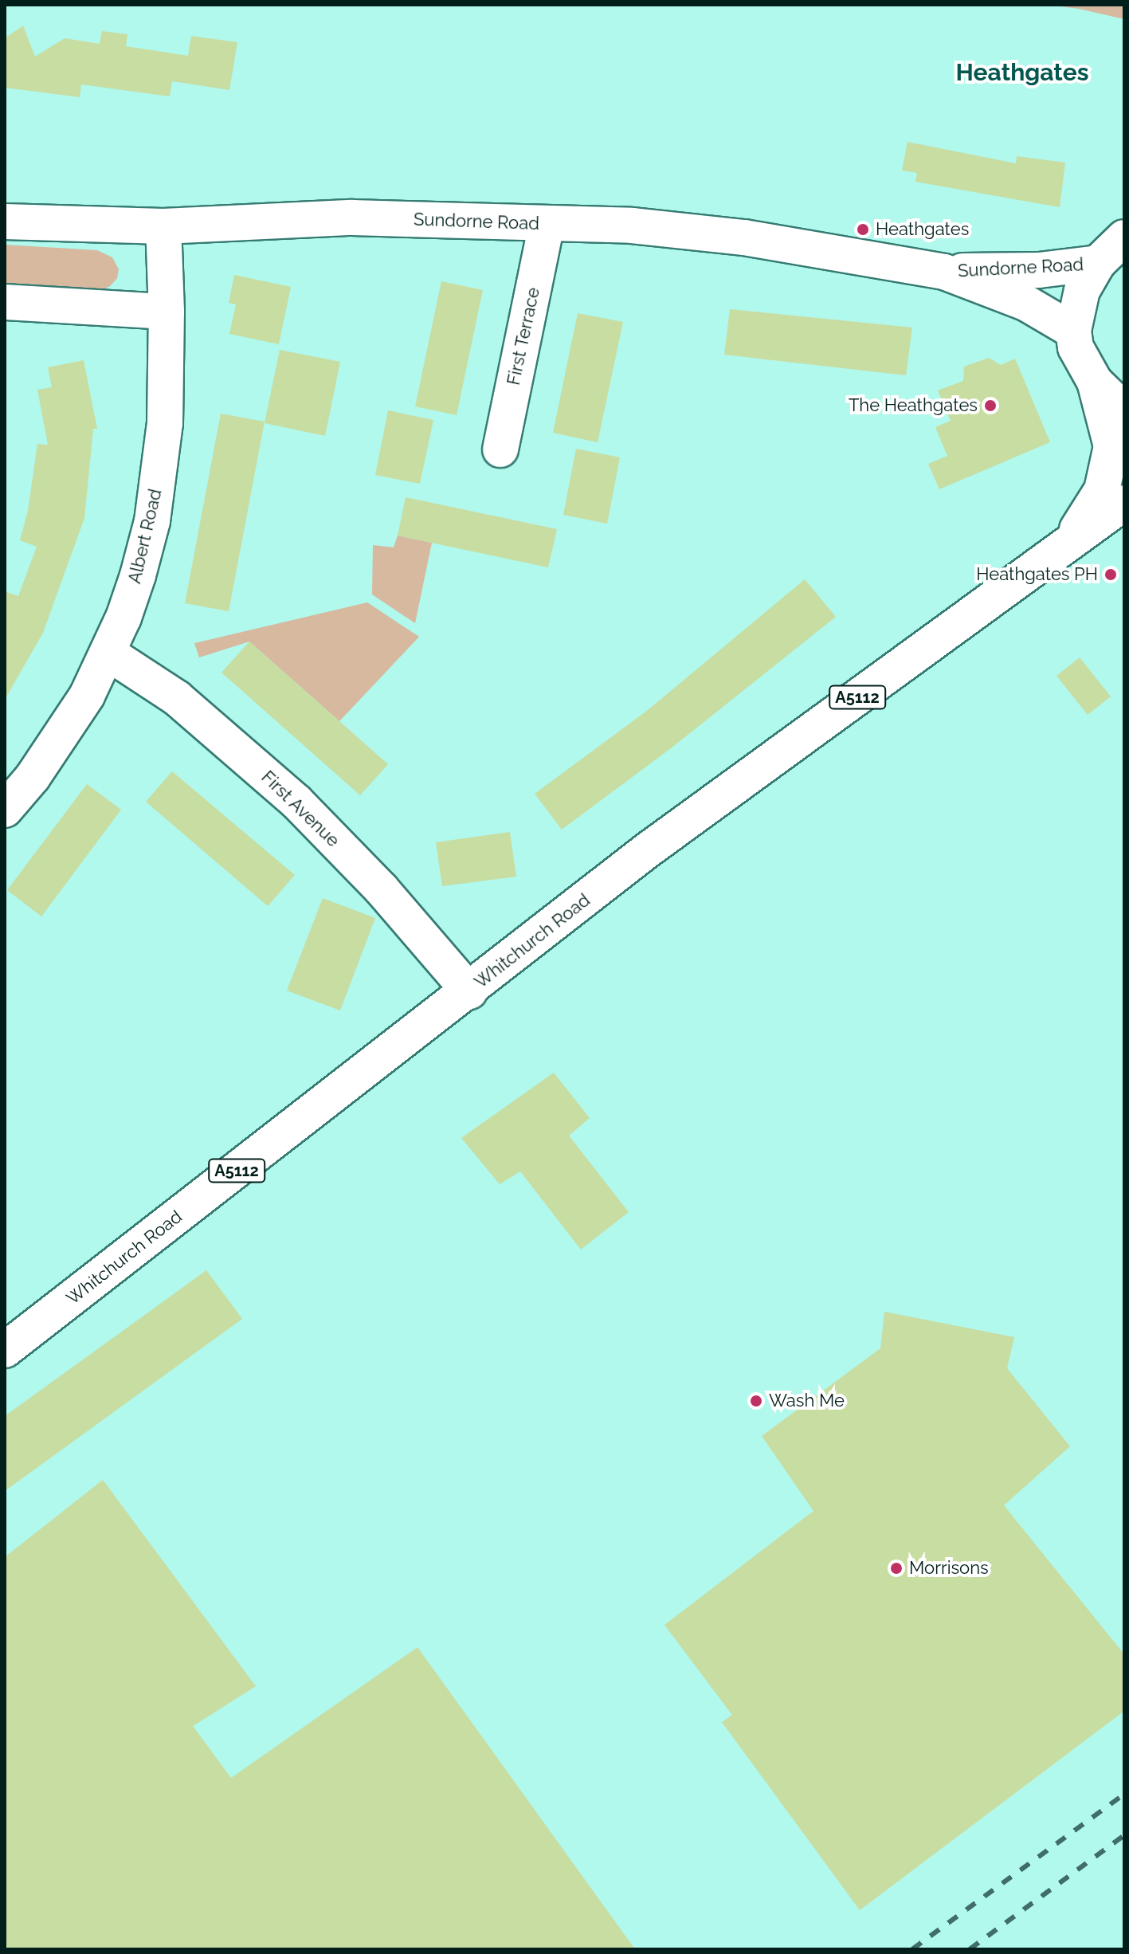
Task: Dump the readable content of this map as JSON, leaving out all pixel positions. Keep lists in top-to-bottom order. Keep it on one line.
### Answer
{"streets":{"main road":["Sundorne Road","First Terrace","Albert Road","A5112","First Avenue","Whitchurch Road"]},"crossings":[["Sundorne Road","First Terrace"],["Sundorne Road","Albert Road"],["Sundorne Road","A5112"],["Albert Road","First Avenue"],["A5112","Whitchurch Road"],["First Avenue","Whitchurch Road"]],"districts":["Heathgates"],"places":["Heathgates","The Heathgates","Heathgates PH","Wash Me","Morrisons"]}
